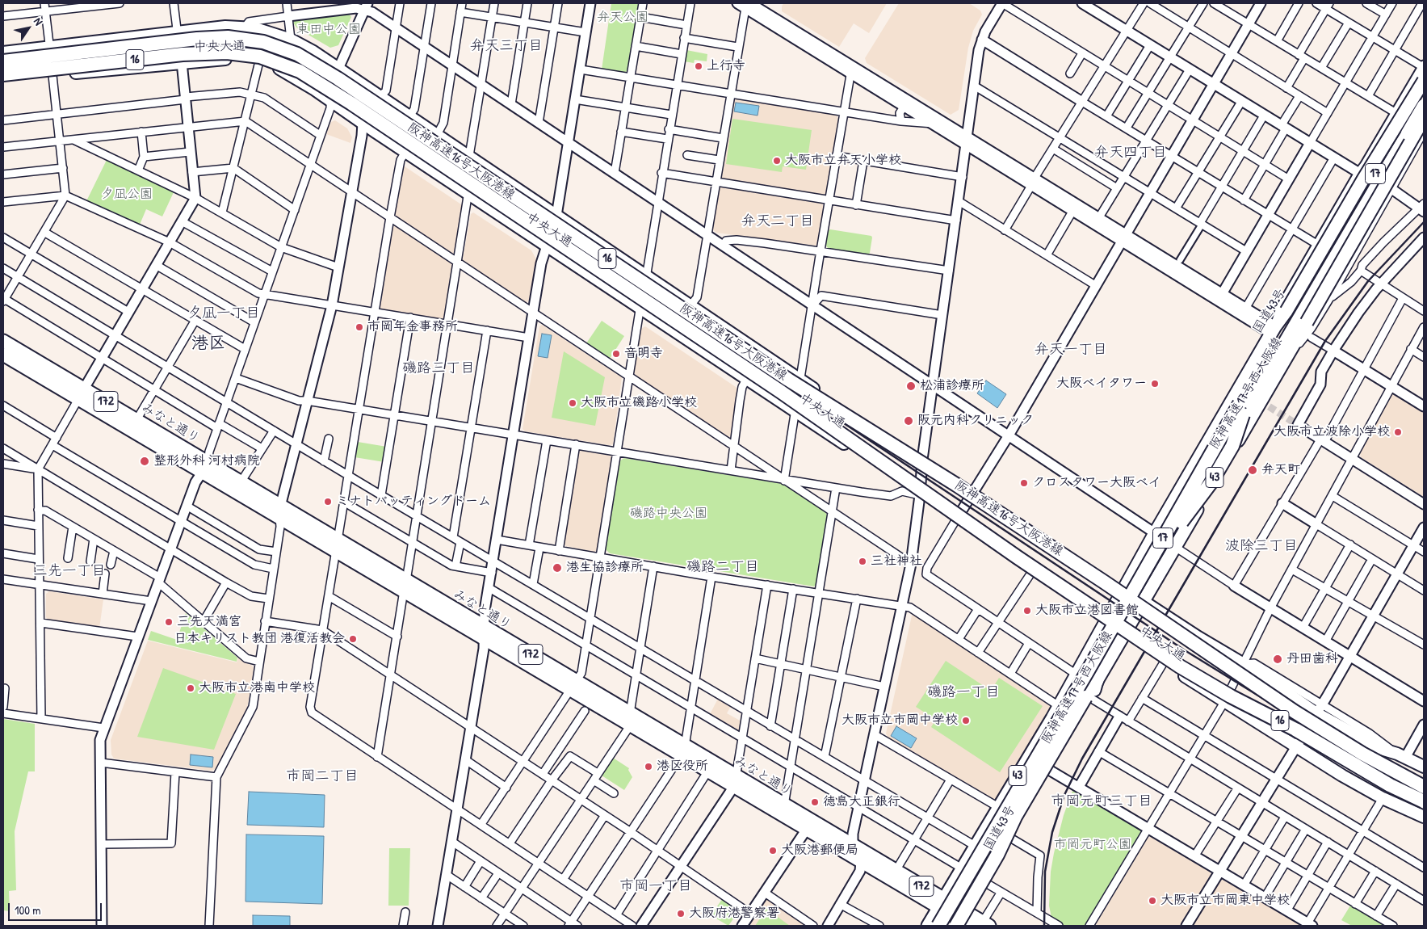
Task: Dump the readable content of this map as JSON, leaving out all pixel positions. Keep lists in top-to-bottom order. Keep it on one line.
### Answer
{"streets":{"highway":["16","阪神高速16号大阪港線","17","国道43号","阪神高速17号西大阪線","172","みなと通り","43"],"main road":["中央大通"]},"crossings":[["中央大通","阪神高速16号大阪港線"],["中央大通","国道43号"],["中央大通","43"],["阪神高速16号大阪港線","43"],["17","阪神高速17号西大阪線"],["17","43"],["国道43号","みなと通り"]],"districts":["弁天三丁目","弁天四丁目","弁天二丁目","夕凪一丁目","港区","弁天一丁目","磯路三丁目","波除三丁目","磯路二丁目","三先一丁目","磯路一丁目","市岡二丁目","市岡元町三丁目","市岡一丁目"],"parks":["弁天公園","東田中公園","夕凪公園","磯路中央公園","市岡元町公園"],"places":["上行寺","大阪市立弁天小学校","市岡年金事務所","音明寺","大阪ベイタワー","松浦診療所","大阪市立磯路小学校","阪元内科クリニック","大阪市立波除小学校","整形外科 河村病院","弁天町","クロスタワー大阪ベイ","ミナトバッティングドーム","三社神社","港生協診療所","大阪市立港図書館","三先天満宮","日本キリスト教団 港復活教会","丹田歯科","大阪市立港南中学校","大阪市立市岡中学校","港区役所","徳島大正銀行","大阪港郵便局","大阪市立市岡東中学校","大阪府港警察署"],"scale_bar":"100 m","north":"top right"}
